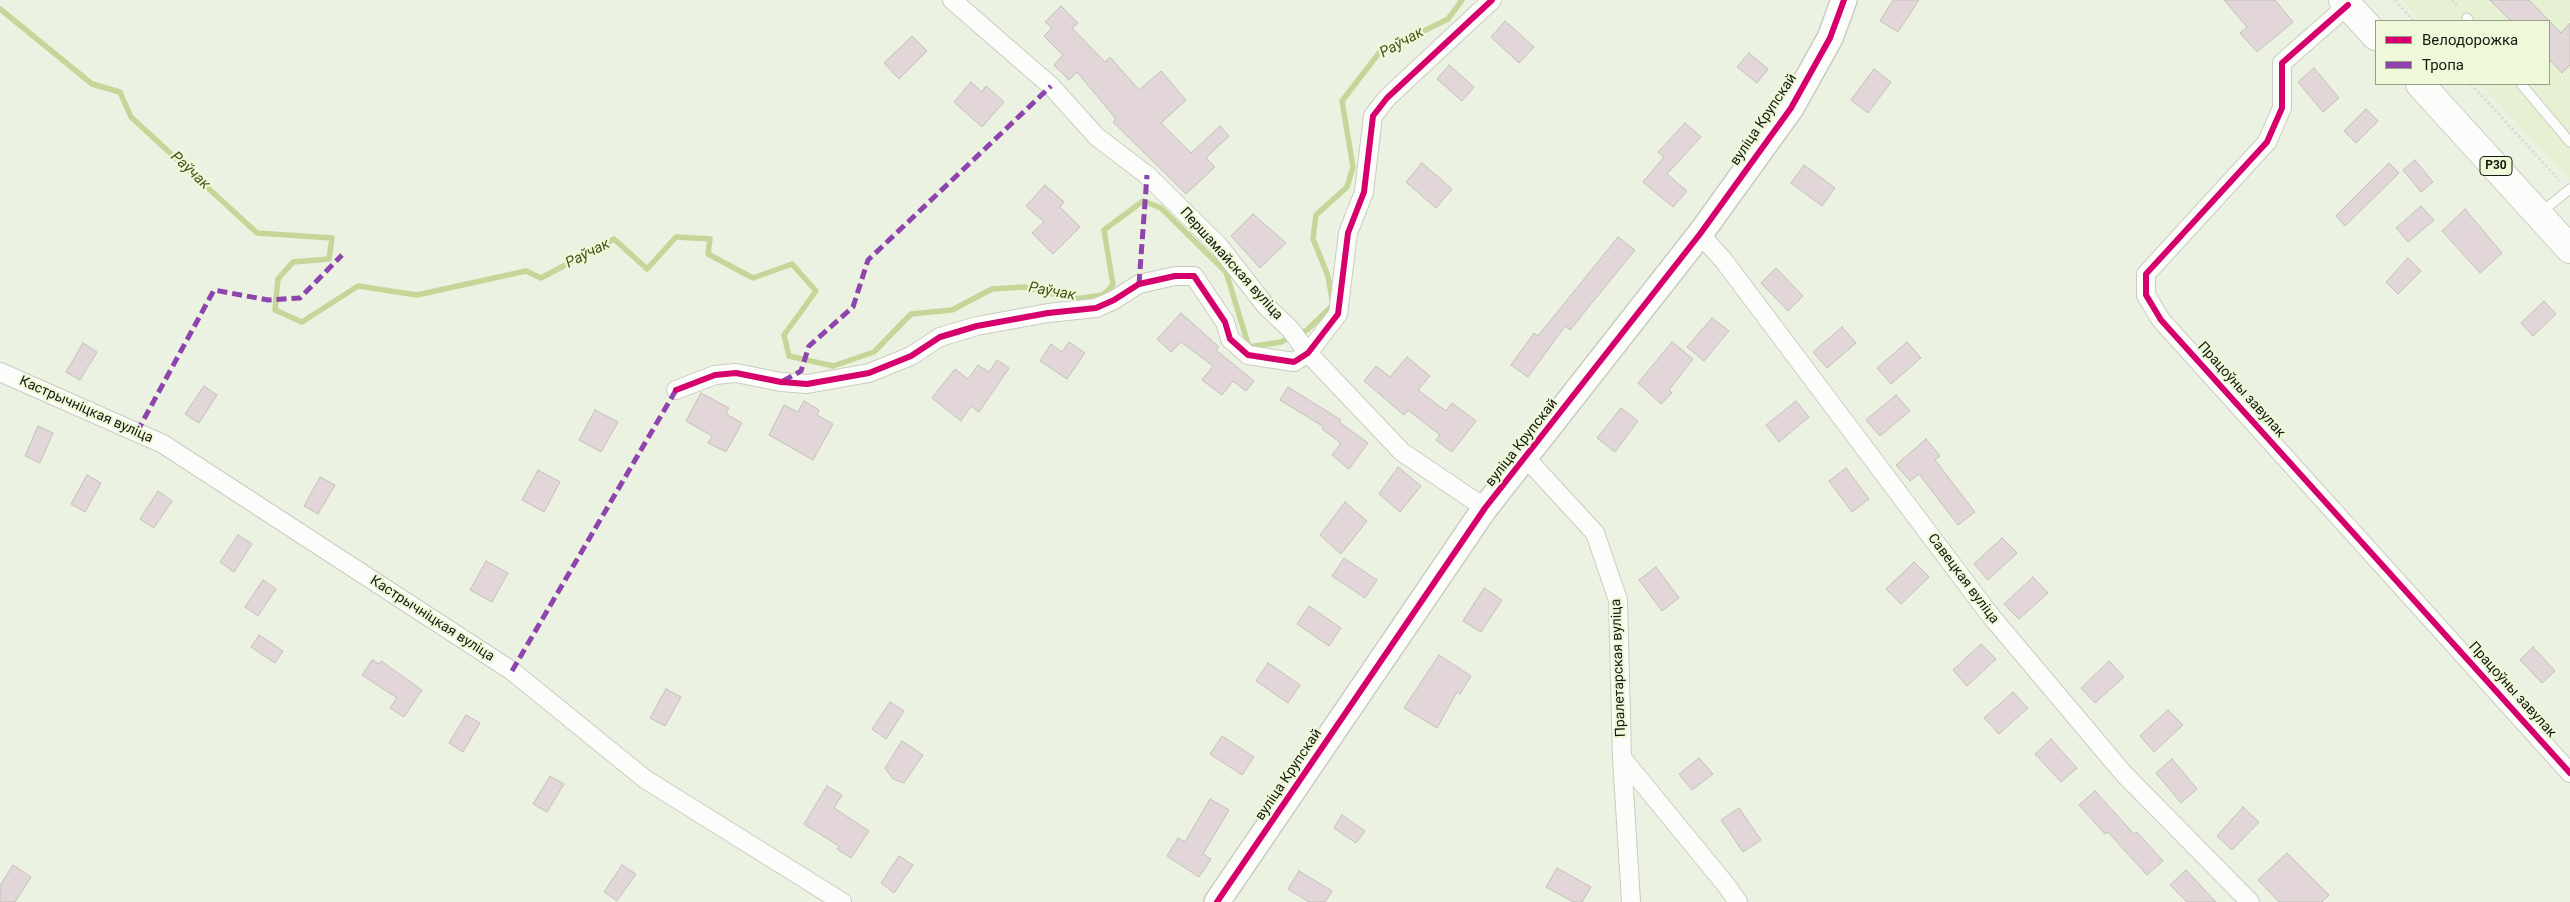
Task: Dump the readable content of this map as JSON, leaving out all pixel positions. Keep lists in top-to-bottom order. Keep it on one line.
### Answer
{"streets":{"main road":["Р30"],"street":["вуліца Крупскай","Першамайская вуліца","Працоўны завулак","Кастрычніцкая вуліца","Савецкая вуліца","Пралетарская вуліца"]},"crossings":[["вуліца Крупскай","Першамайская вуліца"],["вуліца Крупскай","Савецкая вуліца"],["вуліца Крупскай","Пралетарская вуліца"]],"water":["Раўчак"],"legend":["Велодорожка","Тропа"]}
